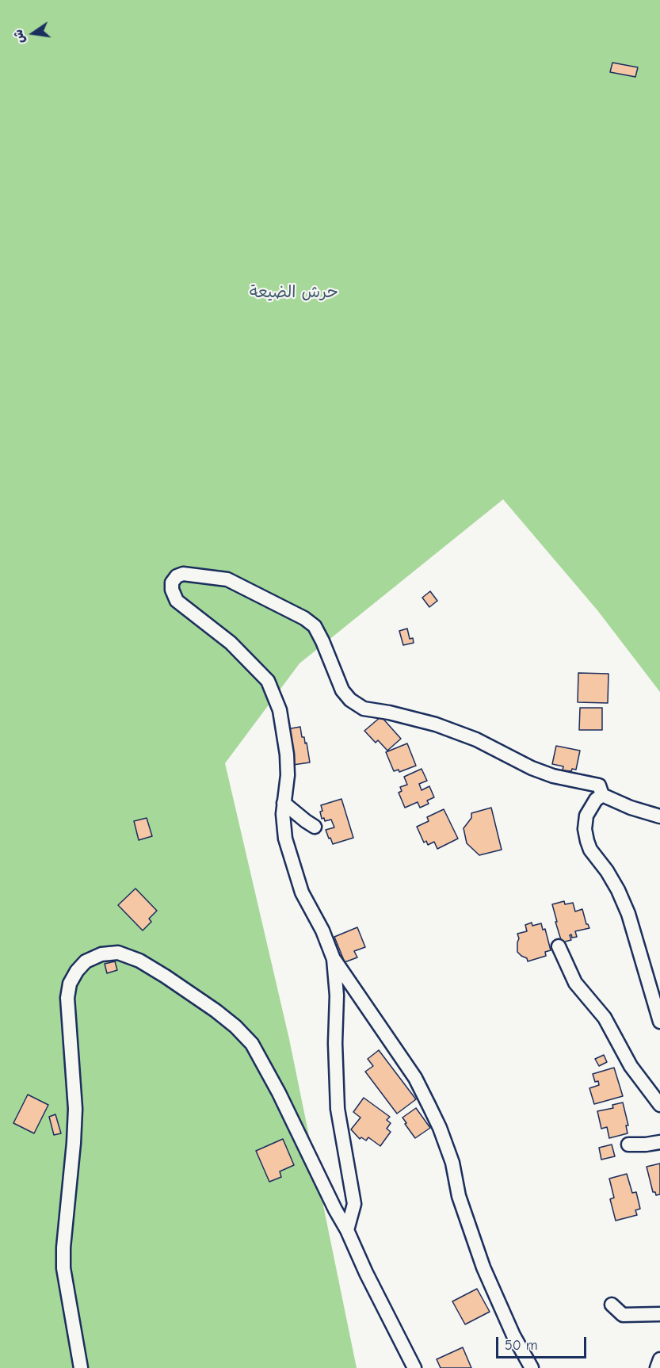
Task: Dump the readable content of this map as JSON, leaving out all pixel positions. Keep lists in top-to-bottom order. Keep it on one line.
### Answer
{"parks":["حرش الضيعة"],"scale_bar":"50 m","north":"left"}
